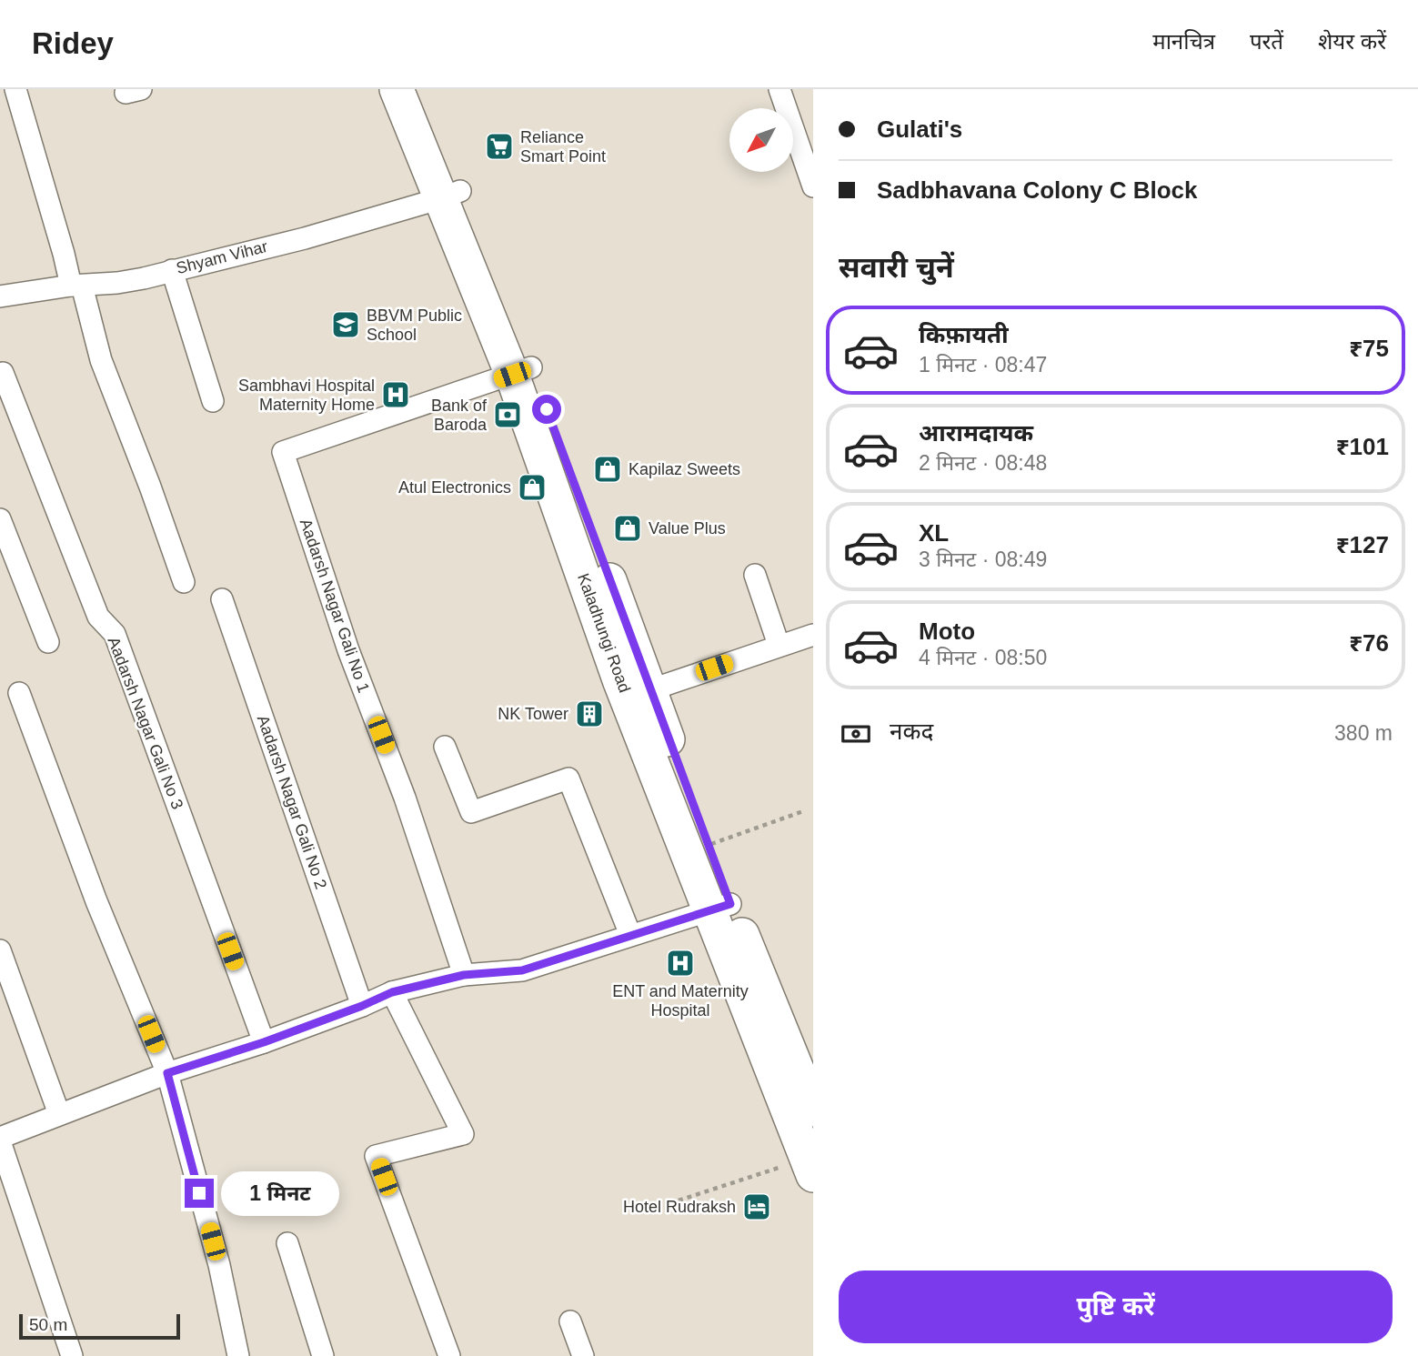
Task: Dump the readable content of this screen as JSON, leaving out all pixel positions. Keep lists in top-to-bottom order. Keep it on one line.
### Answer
{"streets":{"main road":["Kaladhungi Road"],"street":["Shyam Vihar","Aadarsh Nagar Gali No 1","Aadarsh Nagar Gali No 3","Aadarsh Nagar Gali No 2"]},"crossings":[["Shyam Vihar","Kaladhungi Road"],["Aadarsh Nagar Gali No 1","Kaladhungi Road"]],"places":{"supermarket":["Reliance Smart Point"],"school or university":["BBVM Public School"],"hospital":["Sambhavi Hospital Maternity Home","ENT and Maternity Hospital"],"bank":["Bank of Baroda"],"shop":["Kapilaz Sweets","Atul Electronics","Value Plus"],"building":["NK Tower"],"hotel":["Hotel Rudraksh"]},"scale_bar":"50 m","north":"bottom left","page":{"header":"Ridey","nav":["मानचित्र","परतें","शेयर करें"],"banner":["Gulati's","Sadbhavana Colony C Block"],"heading":"सवारी चुनें","list":[{"name":"किफ़ायती","note":"1 मिनट · 08:47","value":"₹75"},{"name":"आरामदायक","note":"2 मिनट · 08:48","value":"₹101"},{"name":"XL","note":"3 मिनट · 08:49","value":"₹127"},{"name":"Moto","note":"4 मिनट · 08:50","value":"₹76"}],"pay":["नकद","380 m"],"bubble":"1 मिनट","buttons":"पुष्टि करें","scale":"50 m"}}
